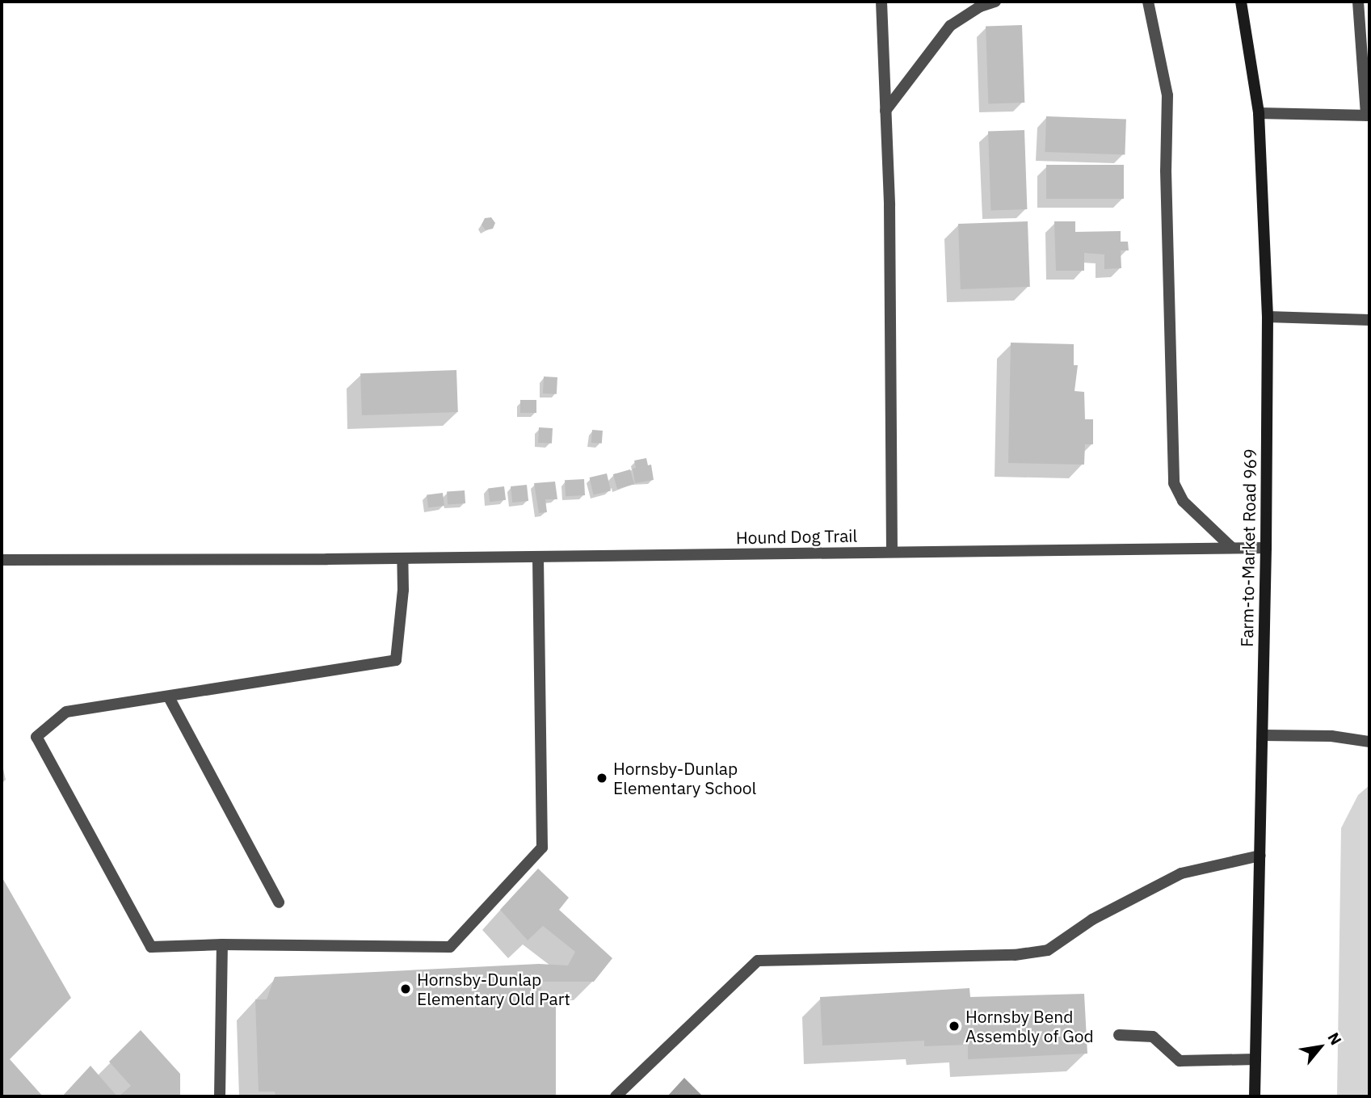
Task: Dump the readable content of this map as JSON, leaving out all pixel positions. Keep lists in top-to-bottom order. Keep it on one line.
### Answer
{"streets":{"main road":["Farm-to-Market Road 969"],"street":["Hound Dog Trail"]},"crossings":[["Hound Dog Trail","Farm-to-Market Road 969"]],"places":["Hornsby-Dunlap Elementary School","Hornsby-Dunlap Elementary Old Part","Hornsby Bend Assembly of God"],"north":"top right"}
